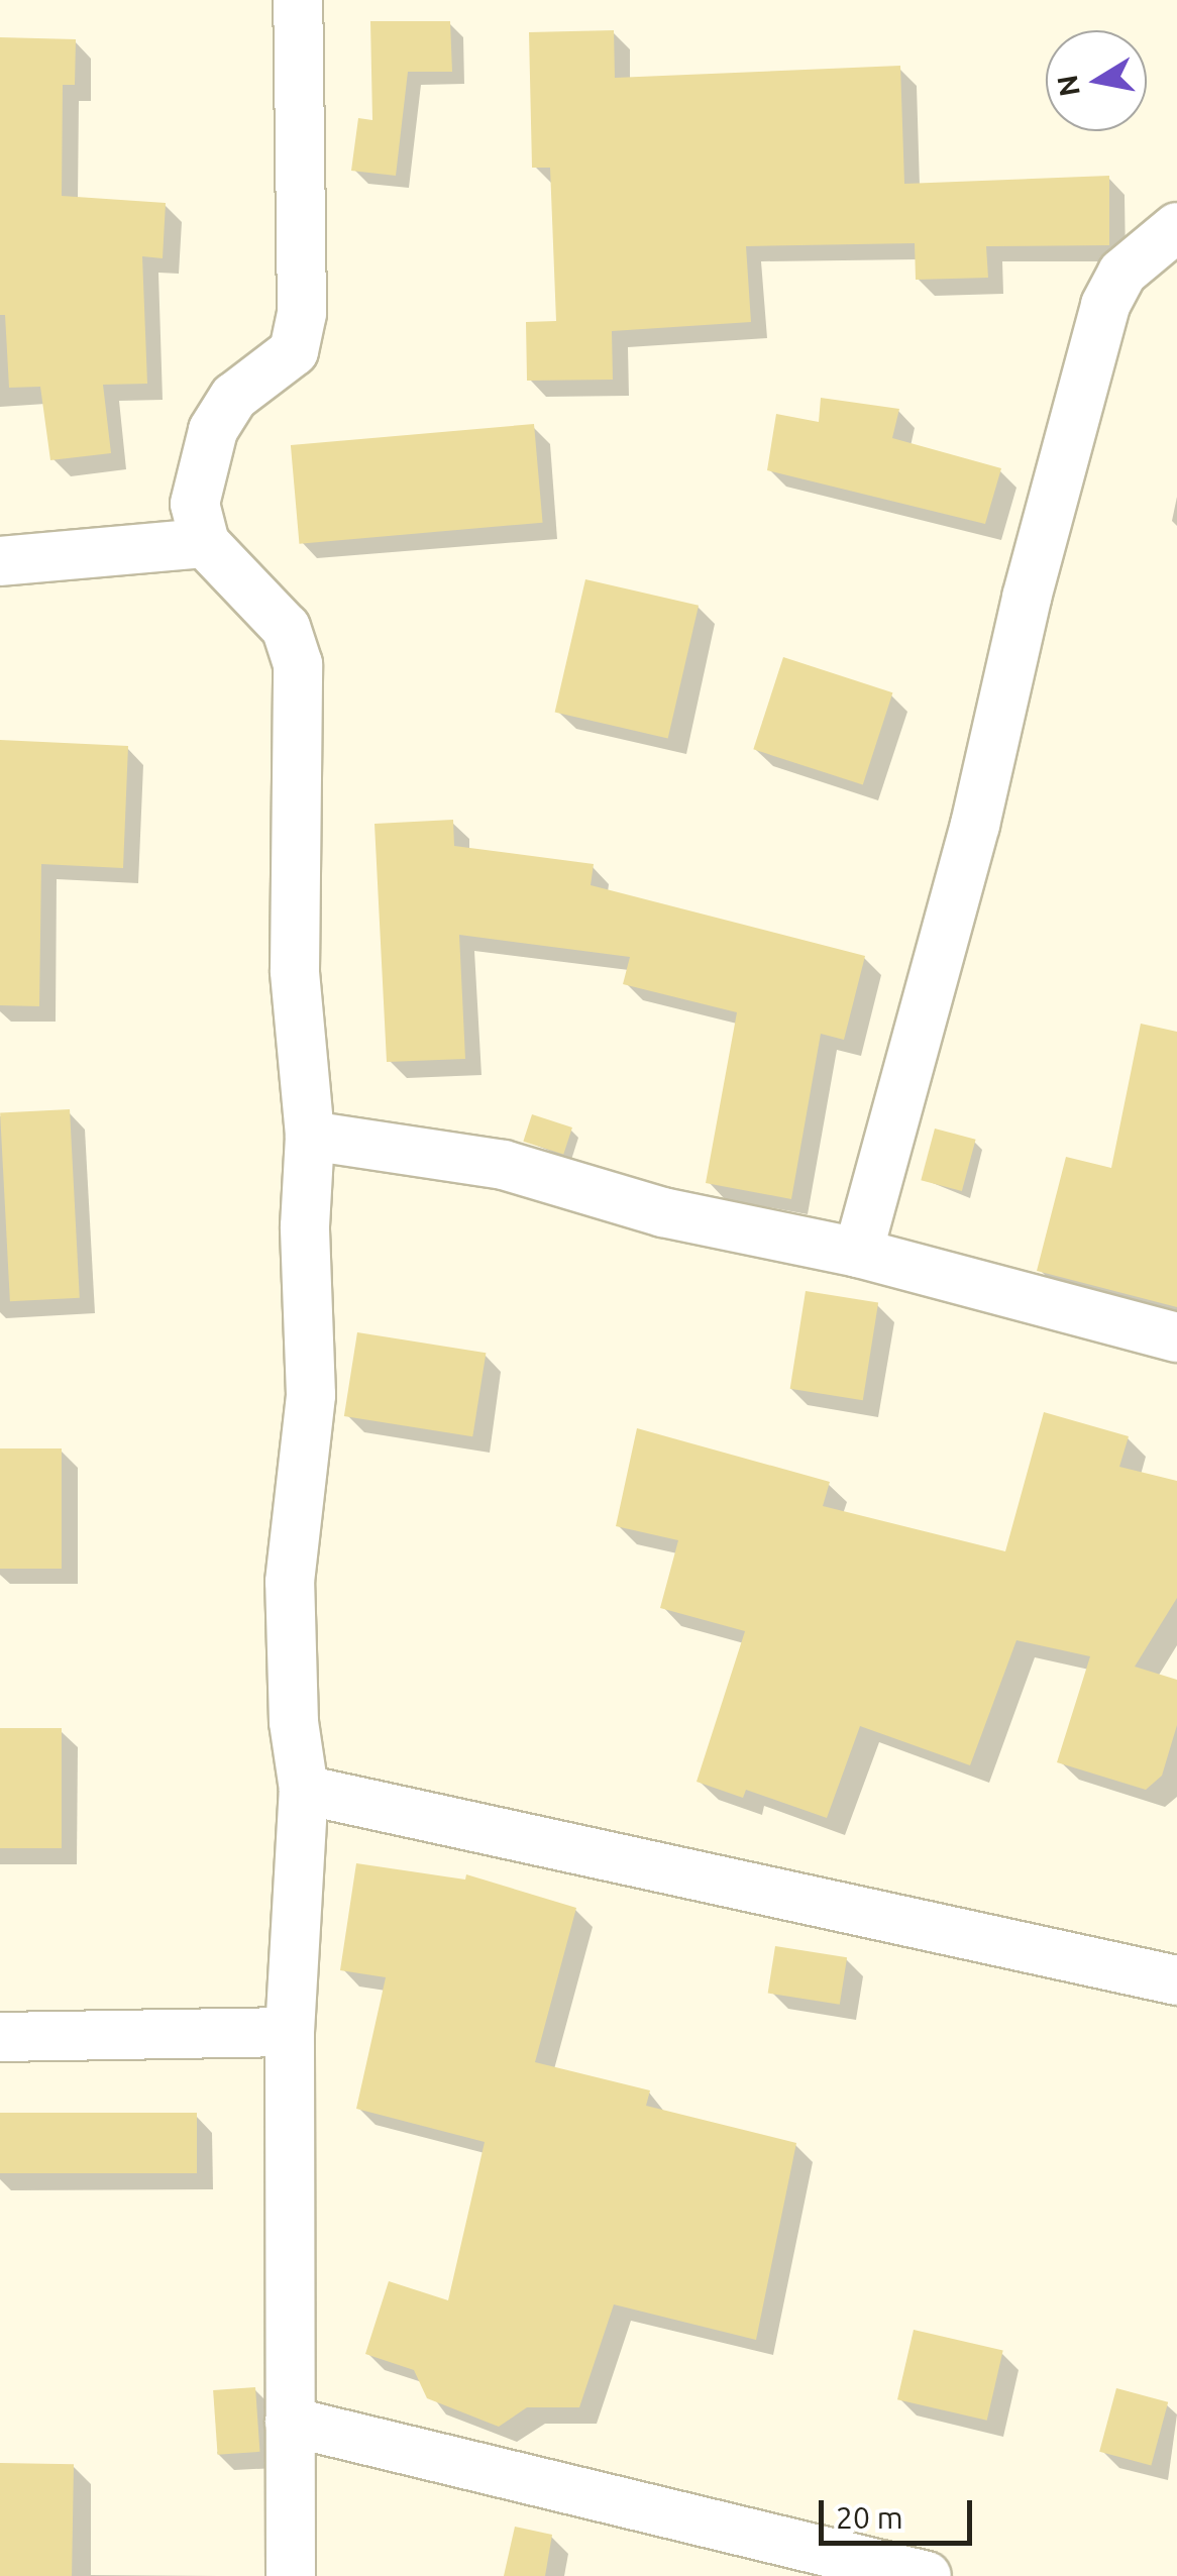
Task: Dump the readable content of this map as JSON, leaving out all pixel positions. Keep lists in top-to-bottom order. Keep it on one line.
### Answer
{"scale_bar":"20 m","north":"left"}
